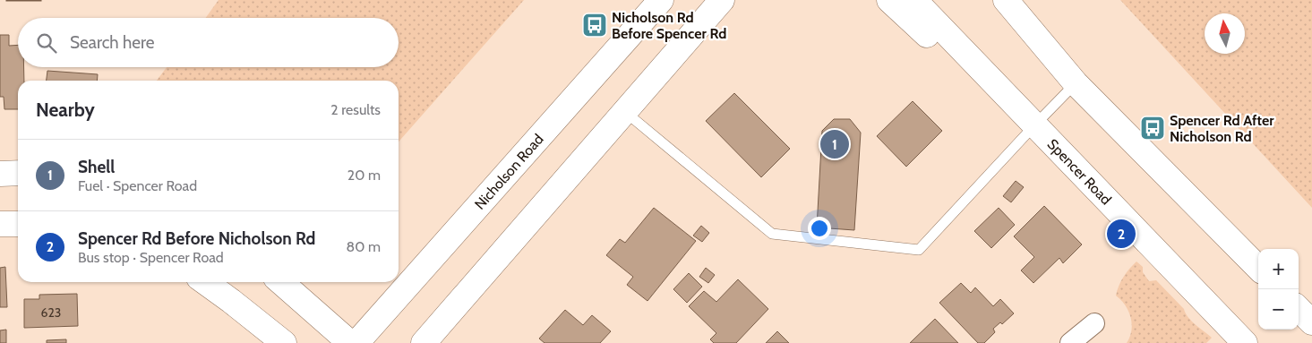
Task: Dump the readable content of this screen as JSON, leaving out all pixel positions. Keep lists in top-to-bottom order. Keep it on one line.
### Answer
{"streets":{"main road":["Spencer Road","Nicholson Road"]},"places":{"bus stop":["Nicholson Rd Before Spencer Rd","Spencer Rd After Nicholson Rd"]},"house_numbers":["623"],"north":"top","page":{"search":"Search here","heading":["Nearby","2 results"],"pins":["1","2"],"list":[{"mark":"1","name":"Shell","note":"Fuel · Spencer Road","value":"20 m"},{"mark":"2","name":"Spencer Rd Before Nicholson Rd","note":"Bus stop · Spencer Road","value":"80 m"}],"map_buttons":["+","−"]}}
